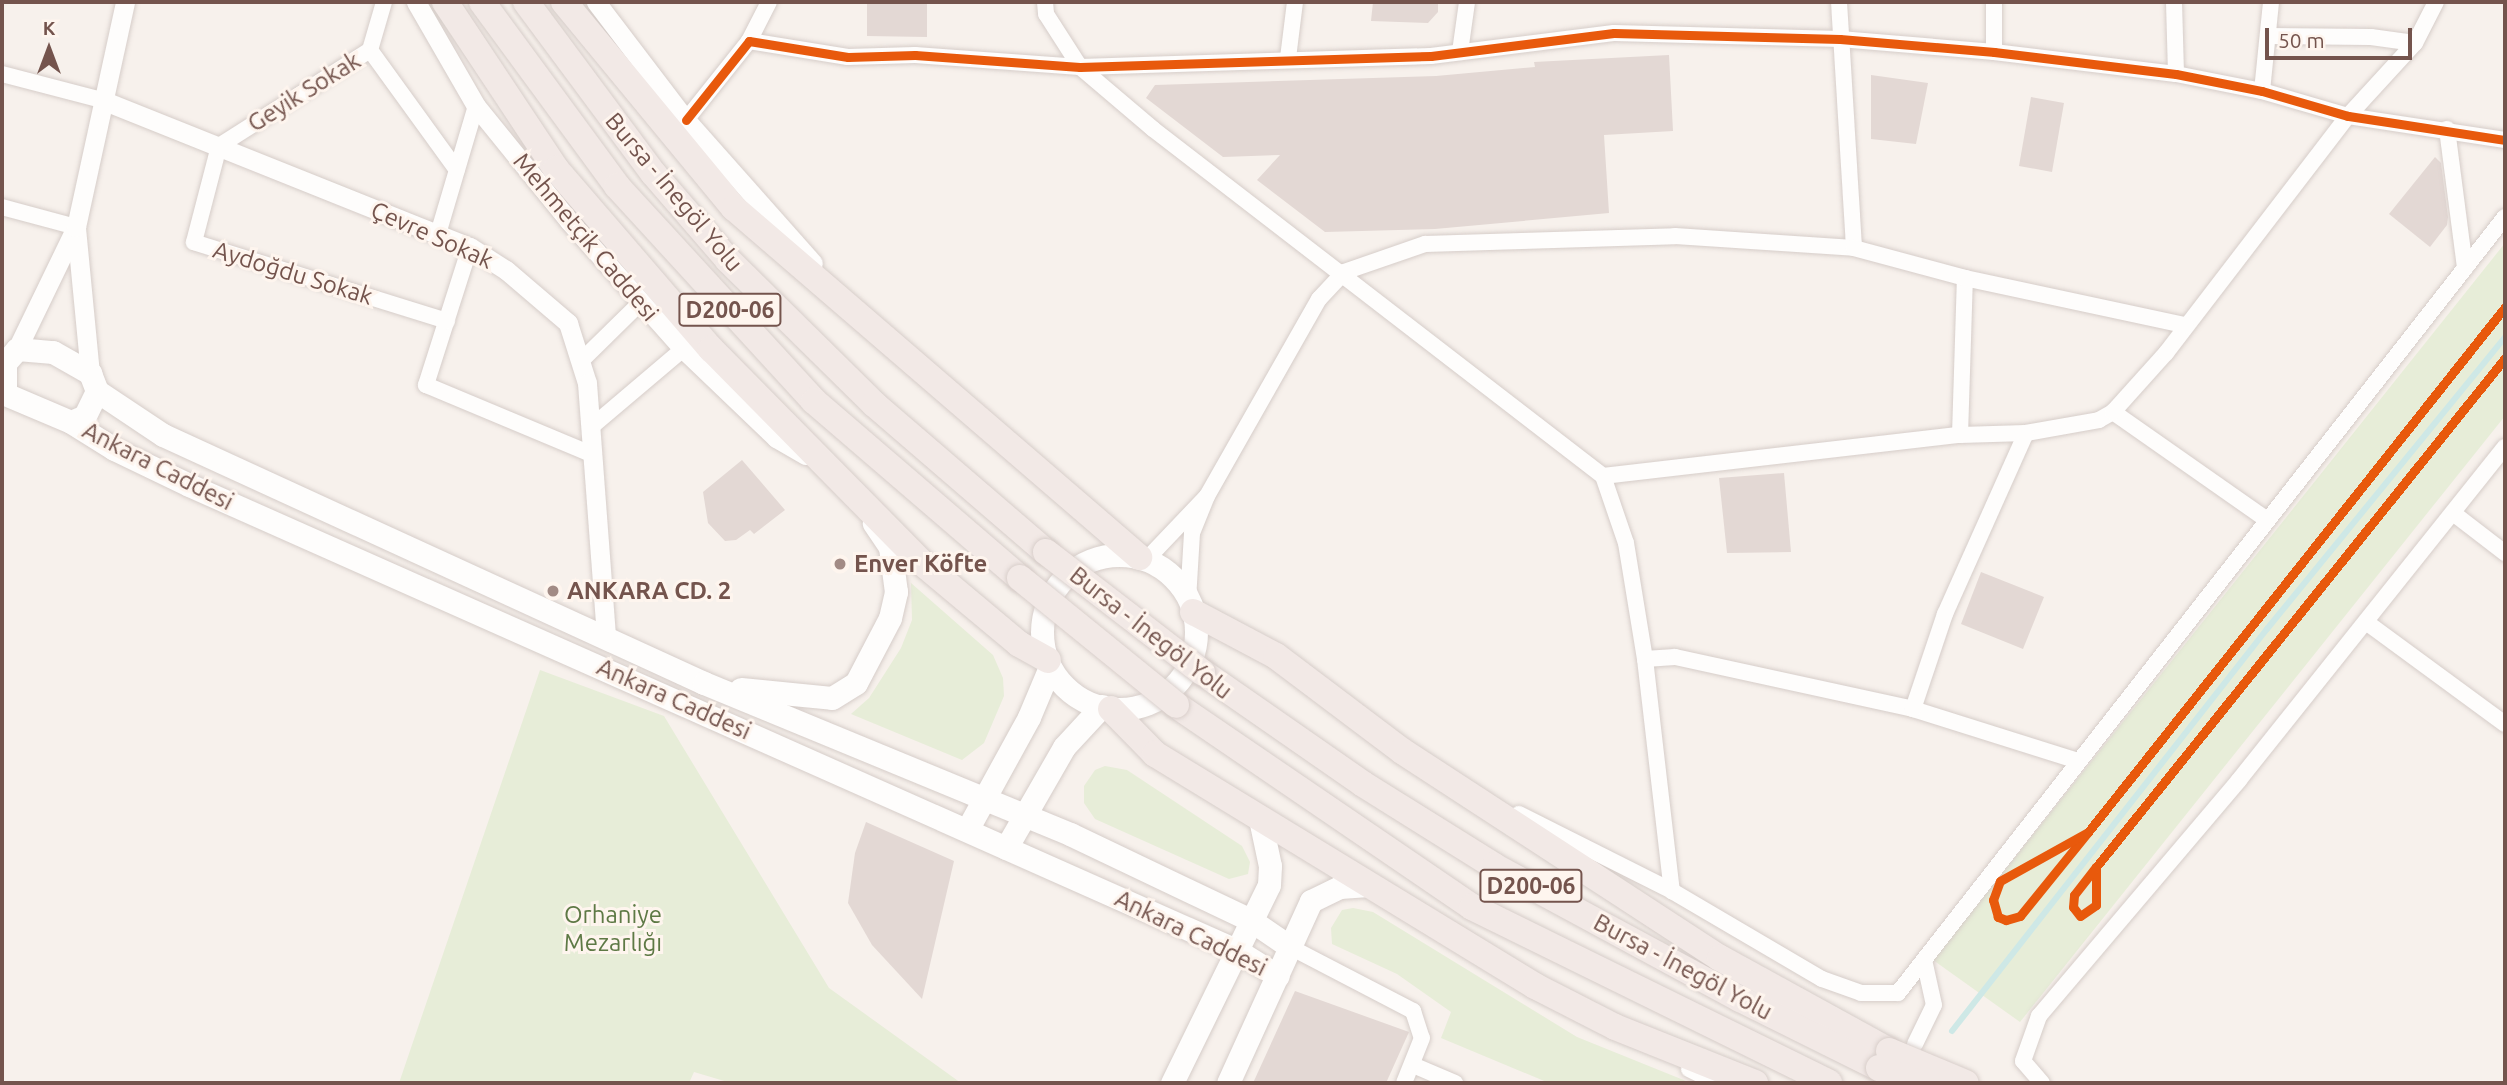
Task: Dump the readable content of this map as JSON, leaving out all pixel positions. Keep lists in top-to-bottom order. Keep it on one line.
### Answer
{"streets":{"highway":["Bursa - İnegöl Yolu","D200-06"],"main road":["Ankara Caddesi"],"street":["Geyik Sokak","Çevre Sokak","Mehmetçik Caddesi","Aydoğdu Sokak"]},"crossings":[["Geyik Sokak","Çevre Sokak"],["Geyik Sokak","Aydoğdu Sokak"],["Çevre Sokak","Aydoğdu Sokak"],["Çevre Sokak","Ankara Caddesi"]],"parks":["Orhaniye Mezarlığı"],"places":["Enver Köfte","ANKARA CD. 2"],"scale_bar":"50 m","north":"top"}
